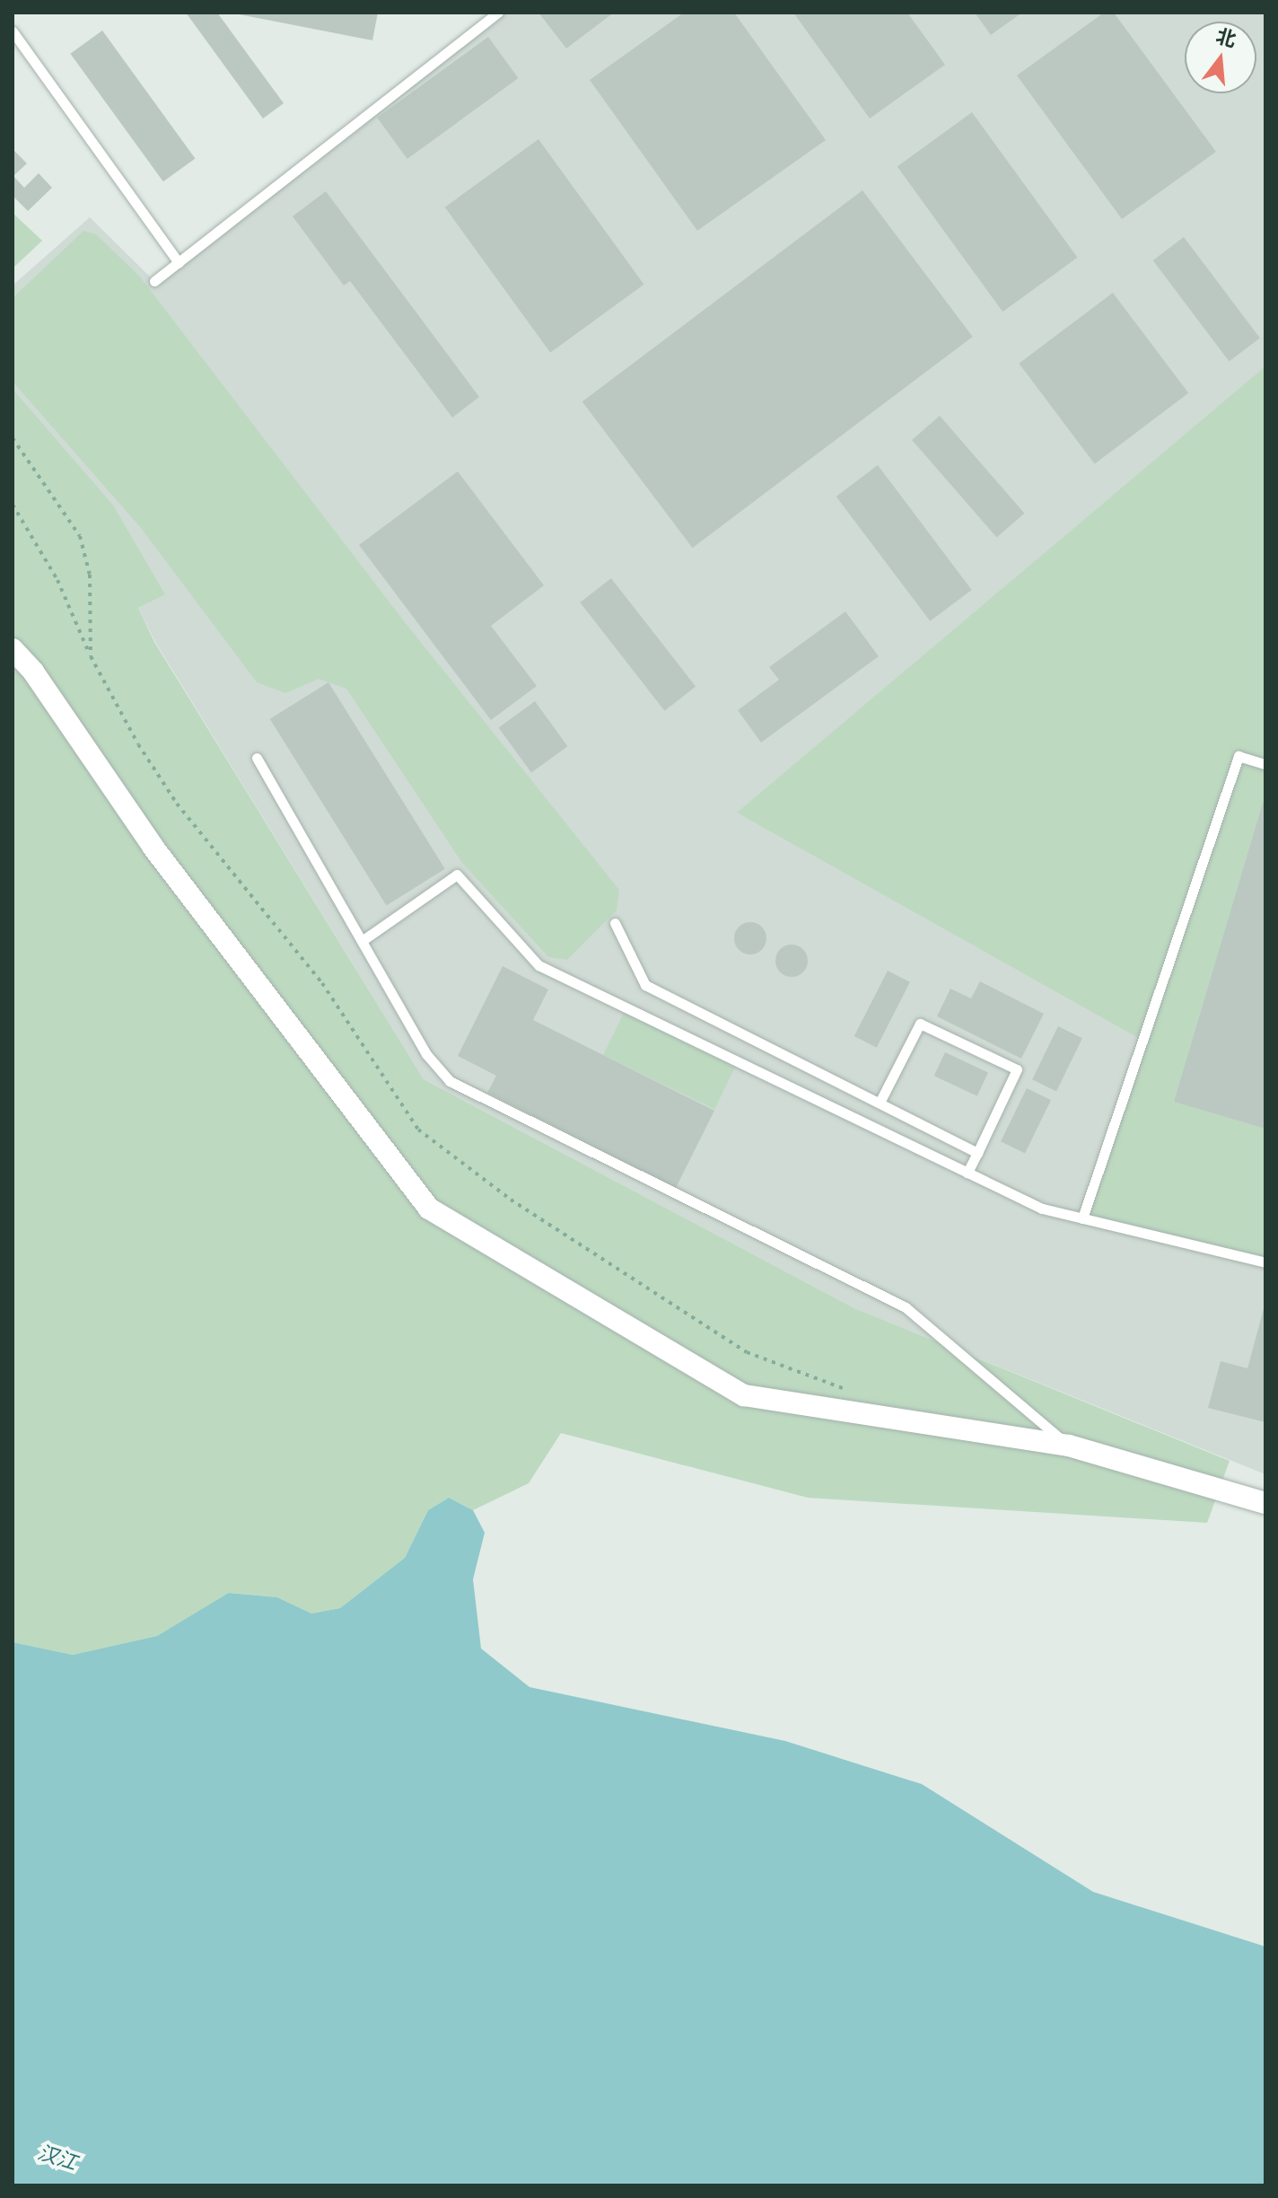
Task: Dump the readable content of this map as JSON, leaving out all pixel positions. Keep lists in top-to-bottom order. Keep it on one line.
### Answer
{"water":["汉江"],"north":"top"}
